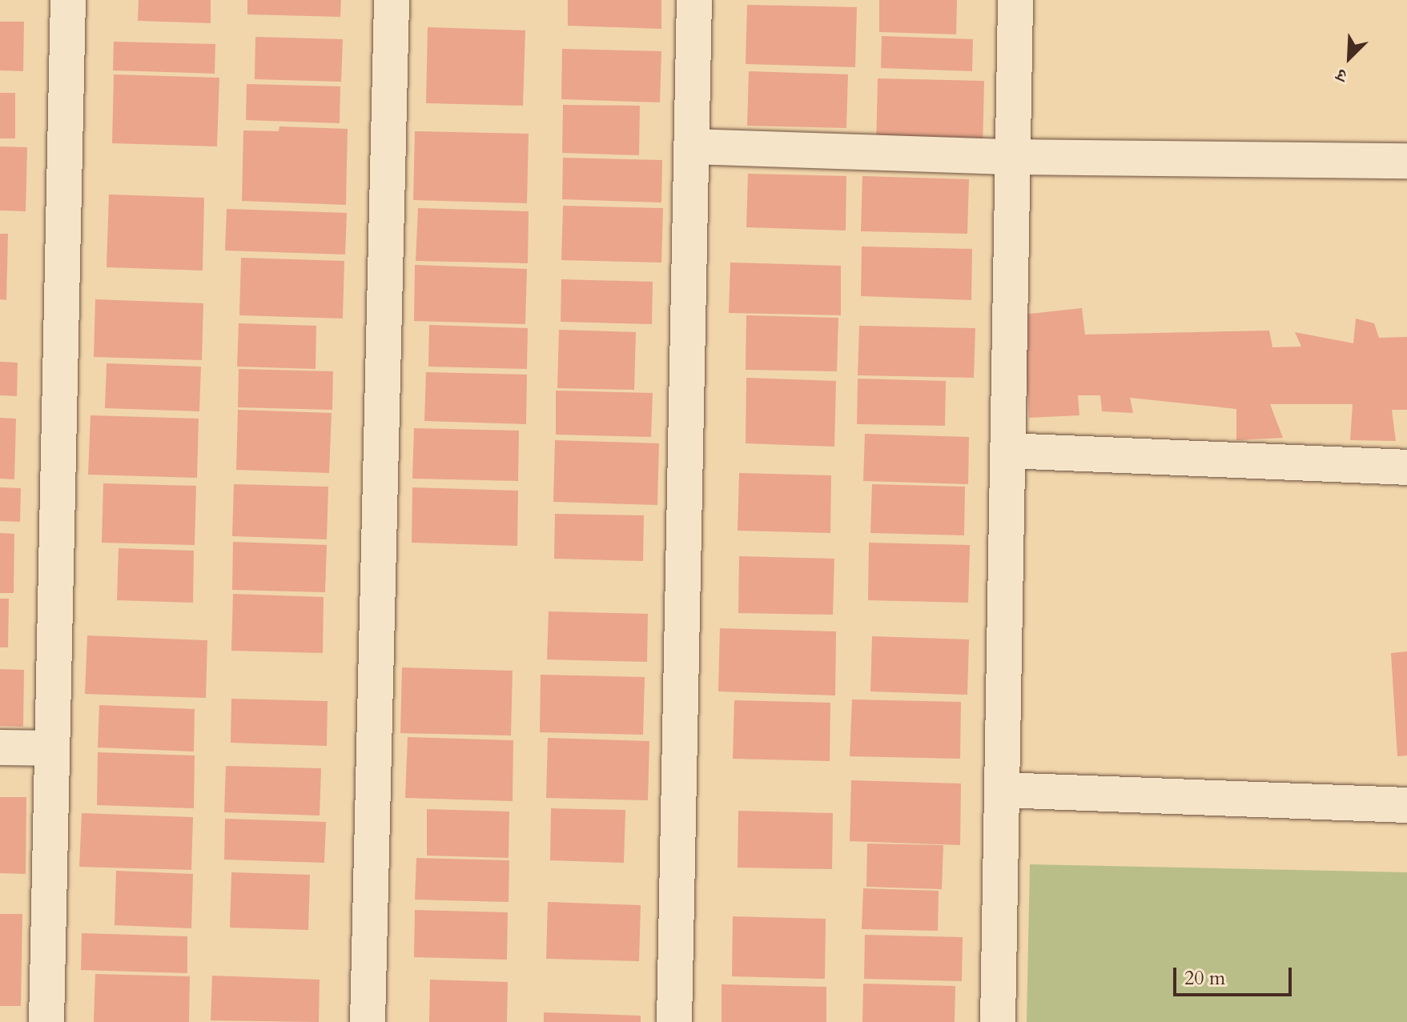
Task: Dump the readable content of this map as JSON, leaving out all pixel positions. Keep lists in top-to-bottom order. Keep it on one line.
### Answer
{"scale_bar":"20 m","north":"bottom left"}
